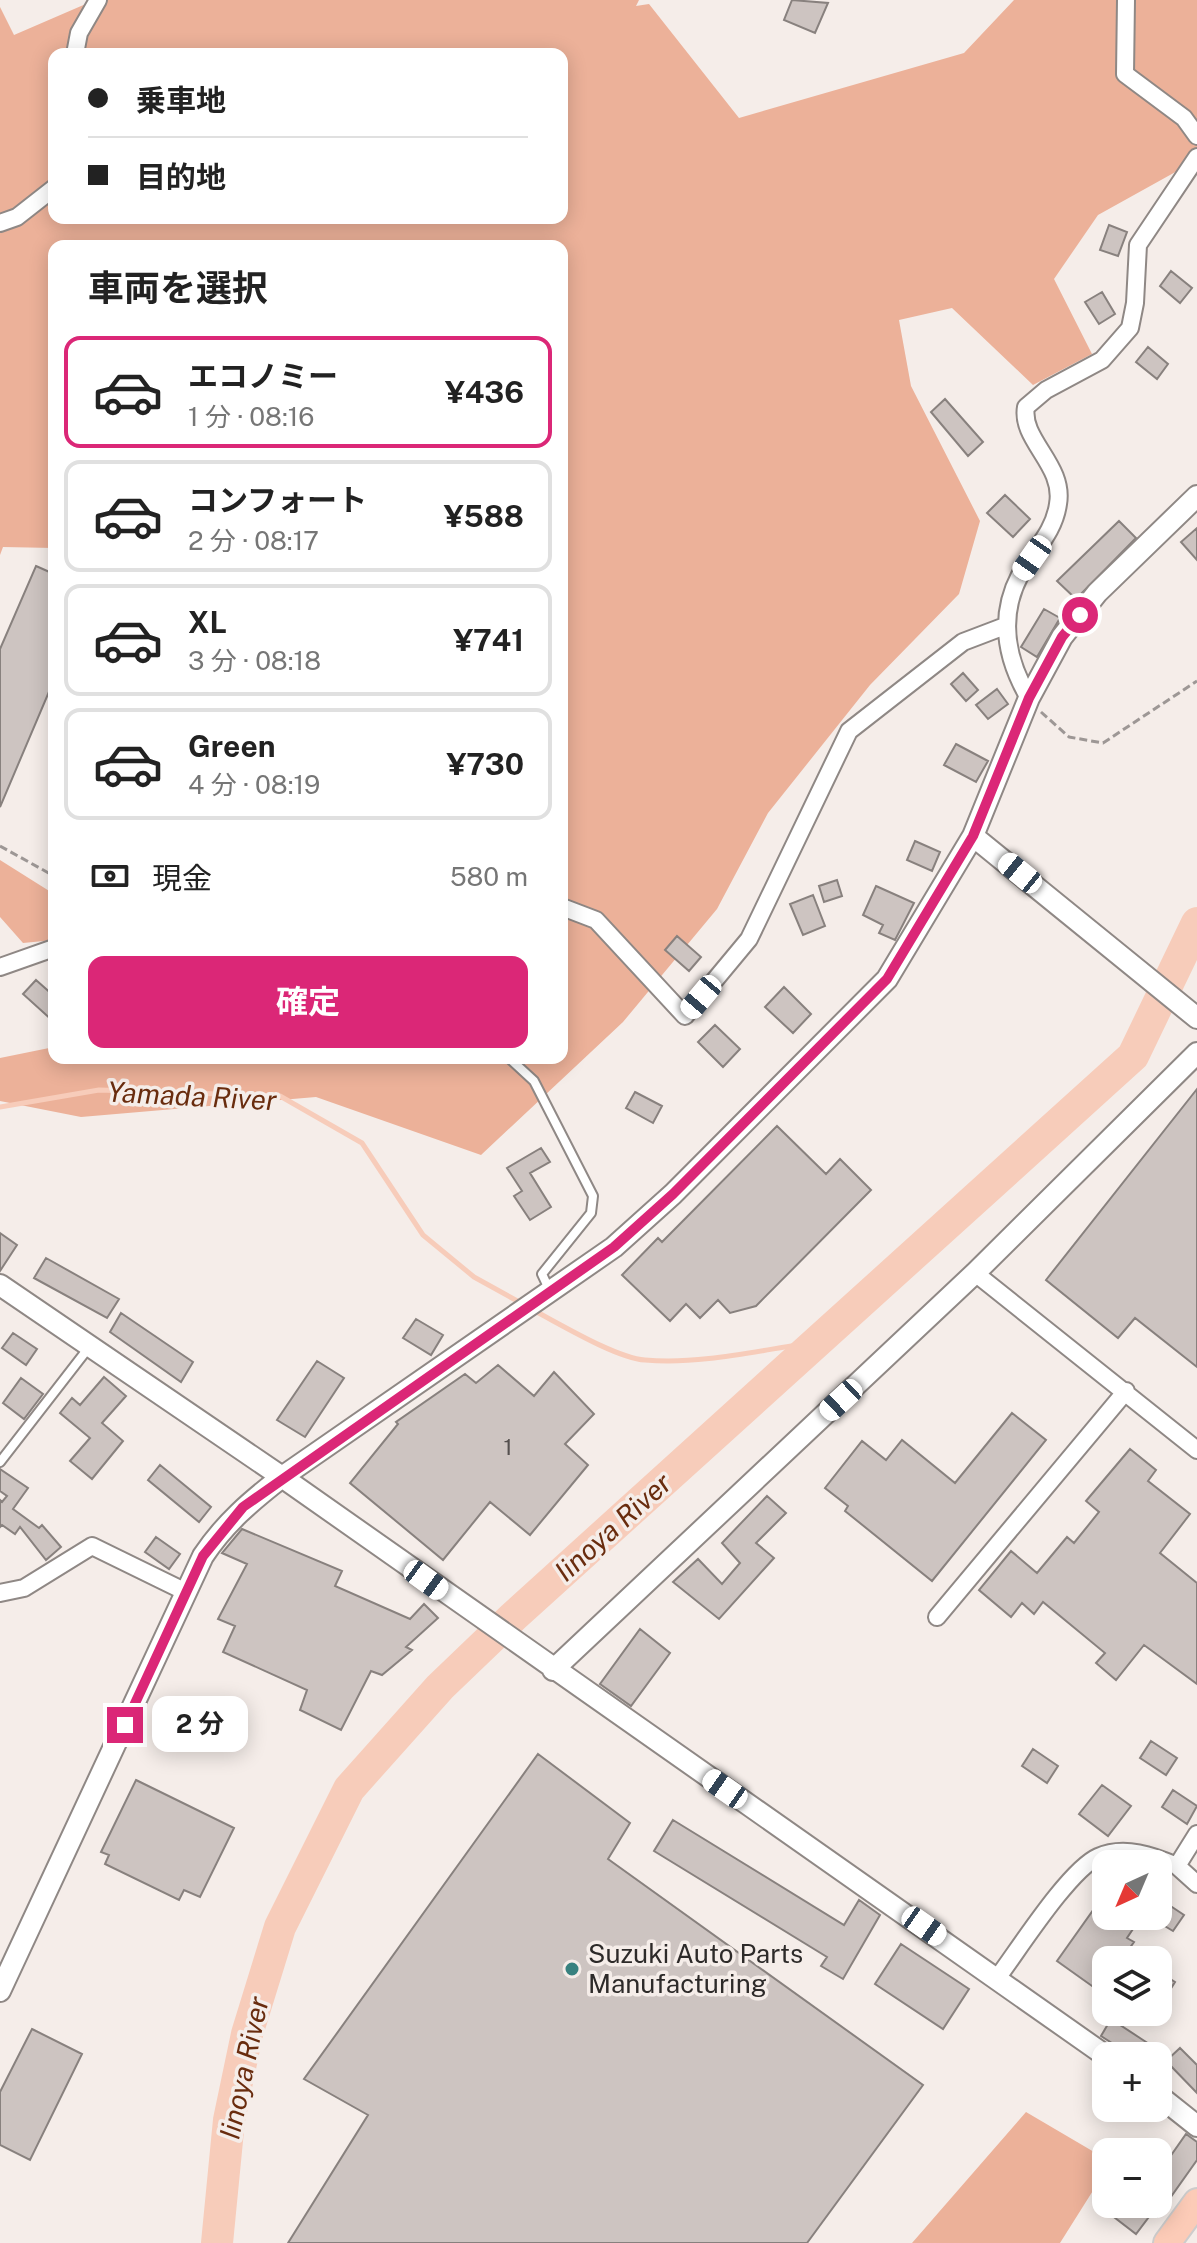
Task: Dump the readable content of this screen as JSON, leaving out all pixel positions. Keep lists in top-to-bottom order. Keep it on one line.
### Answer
{"water":["Yamada River","Iinoya River"],"places":["Suzuki Auto Parts Manufacturing"],"house_numbers":["1"],"north":"bottom left","page":{"banner":["乗車地","目的地"],"heading":"車両を選択","list":[{"name":"エコノミー","note":"1 分 · 08:16","value":"¥436"},{"name":"コンフォート","note":"2 分 · 08:17","value":"¥588"},{"name":"XL","note":"3 分 · 08:18","value":"¥741"},{"name":"Green","note":"4 分 · 08:19","value":"¥730"}],"pay":["現金","580 m"],"buttons":"確定","bubble":"2 分","map_buttons":["+","−"]}}
